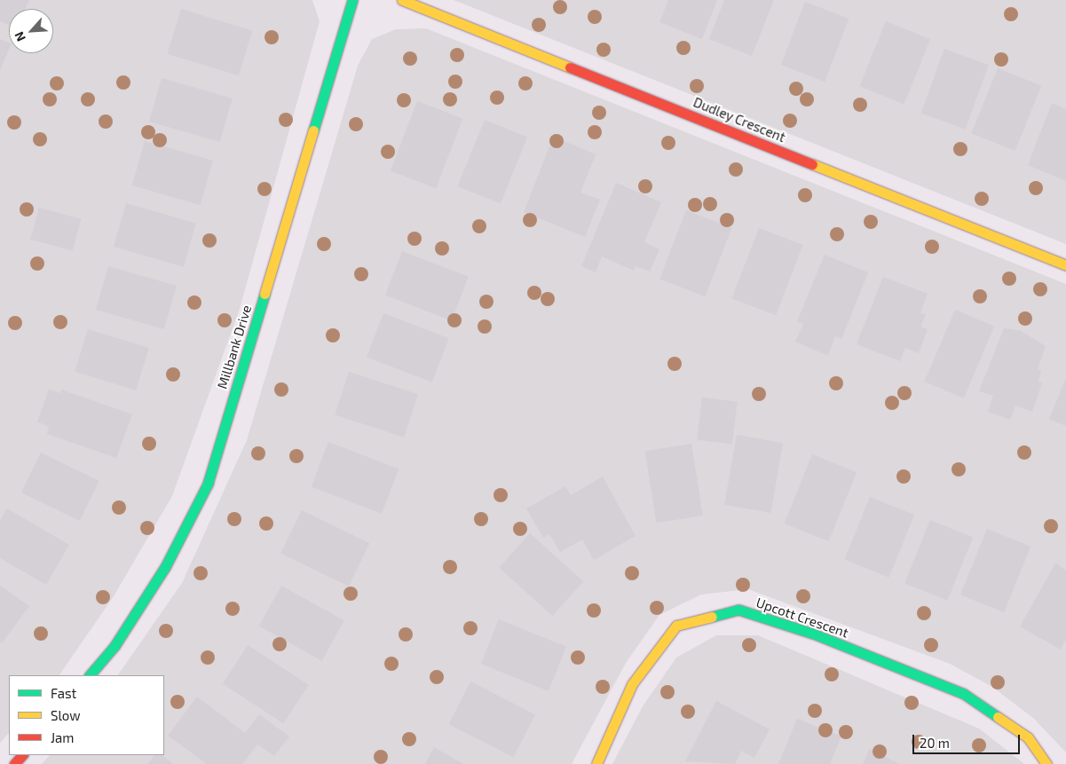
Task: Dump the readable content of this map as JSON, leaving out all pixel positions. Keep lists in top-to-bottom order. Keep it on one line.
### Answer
{"streets":{"street":["Dudley Crescent","Millbank Drive","Upcott Crescent"]},"legend":["Fast","Slow","Jam"],"scale_bar":"20 m","north":"bottom left"}
